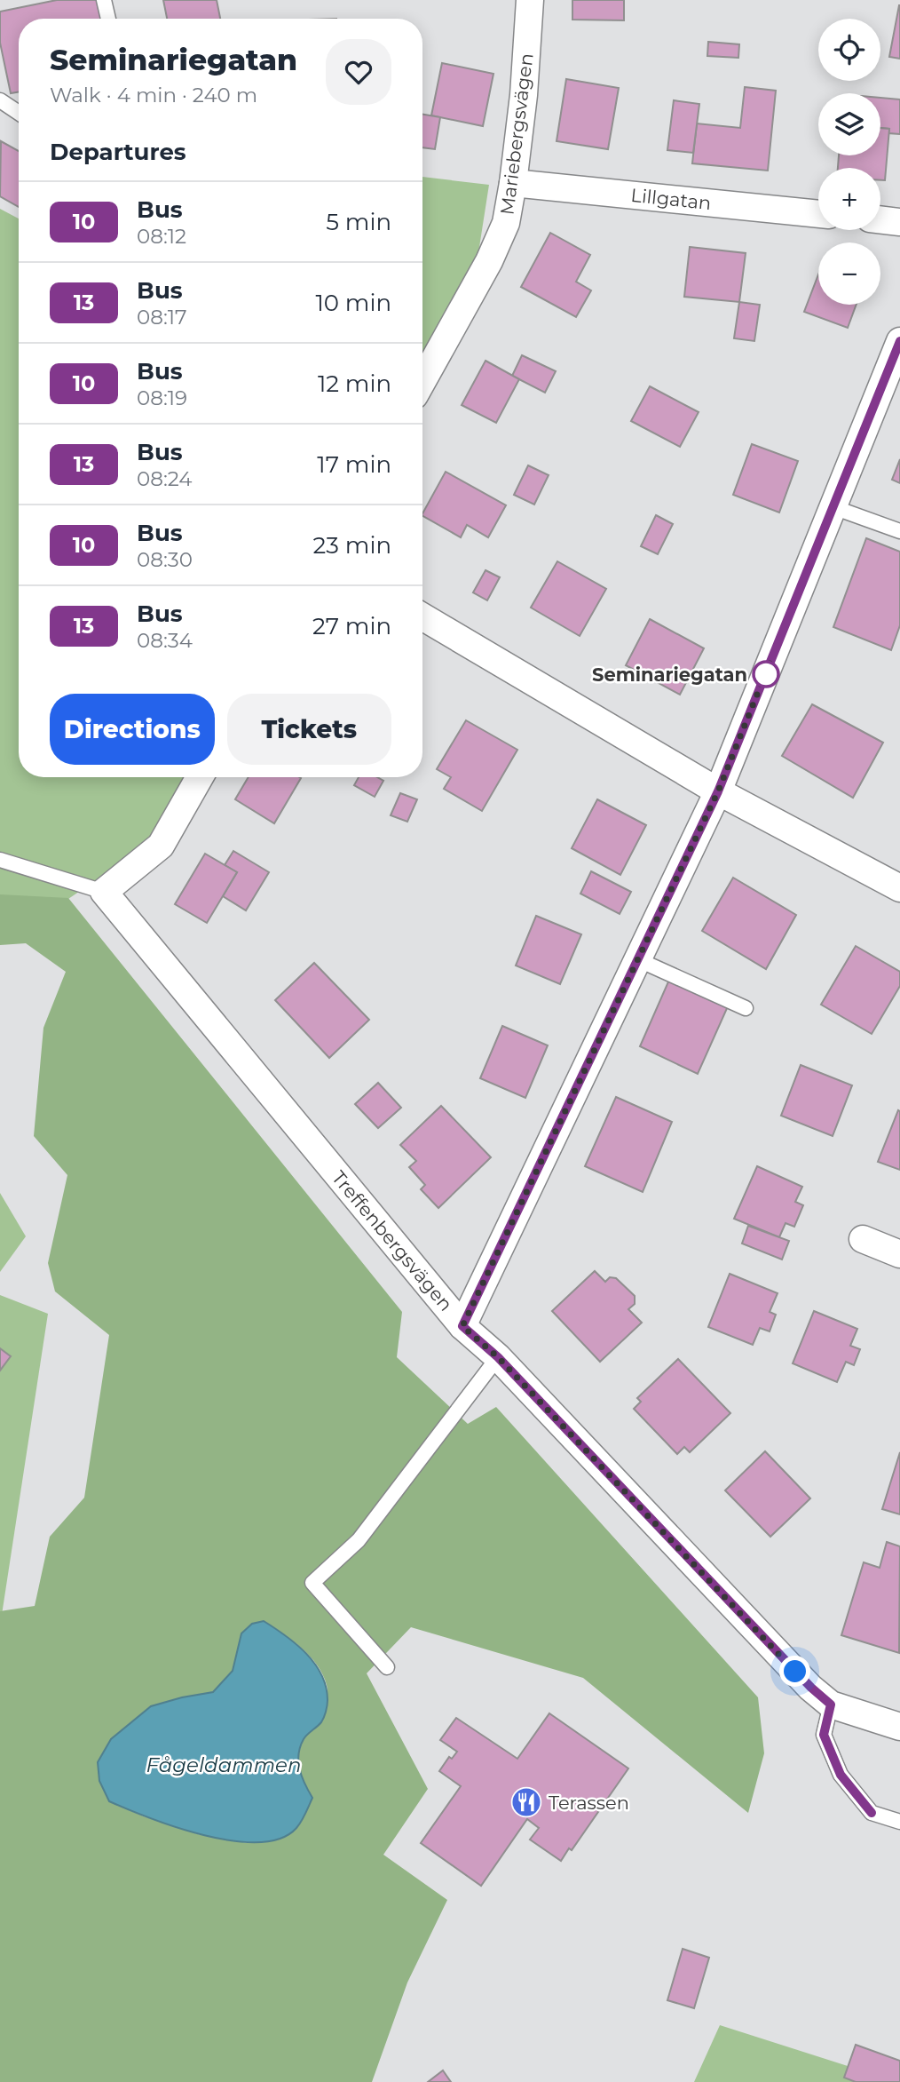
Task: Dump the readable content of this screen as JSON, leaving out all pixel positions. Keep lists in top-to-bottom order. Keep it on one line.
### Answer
{"streets":{"street":["Mariebergsvägen","Lillgatan","Treffenbergsvägen"]},"crossings":[["Mariebergsvägen","Lillgatan"]],"water":["Fågeldammen"],"places":{"other":["Seminariegatan"],"restaurant":["Terassen"]},"lines":["bus line 10"],"page":{"map_buttons":["+","−"],"heading":[["Seminariegatan","Walk · 4 min · 240 m"],"Departures"],"list":[{"mark":"10","name":"Bus","note":"08:12","value":"5 min"},{"mark":"13","name":"Bus","note":"08:17","value":"10 min"},{"mark":"10","name":"Bus","note":"08:19","value":"12 min"},{"mark":"13","name":"Bus","note":"08:24","value":"17 min"},{"mark":"10","name":"Bus","note":"08:30","value":"23 min"},{"mark":"13","name":"Bus","note":"08:34","value":"27 min"}],"buttons":["Directions","Tickets"]}}
